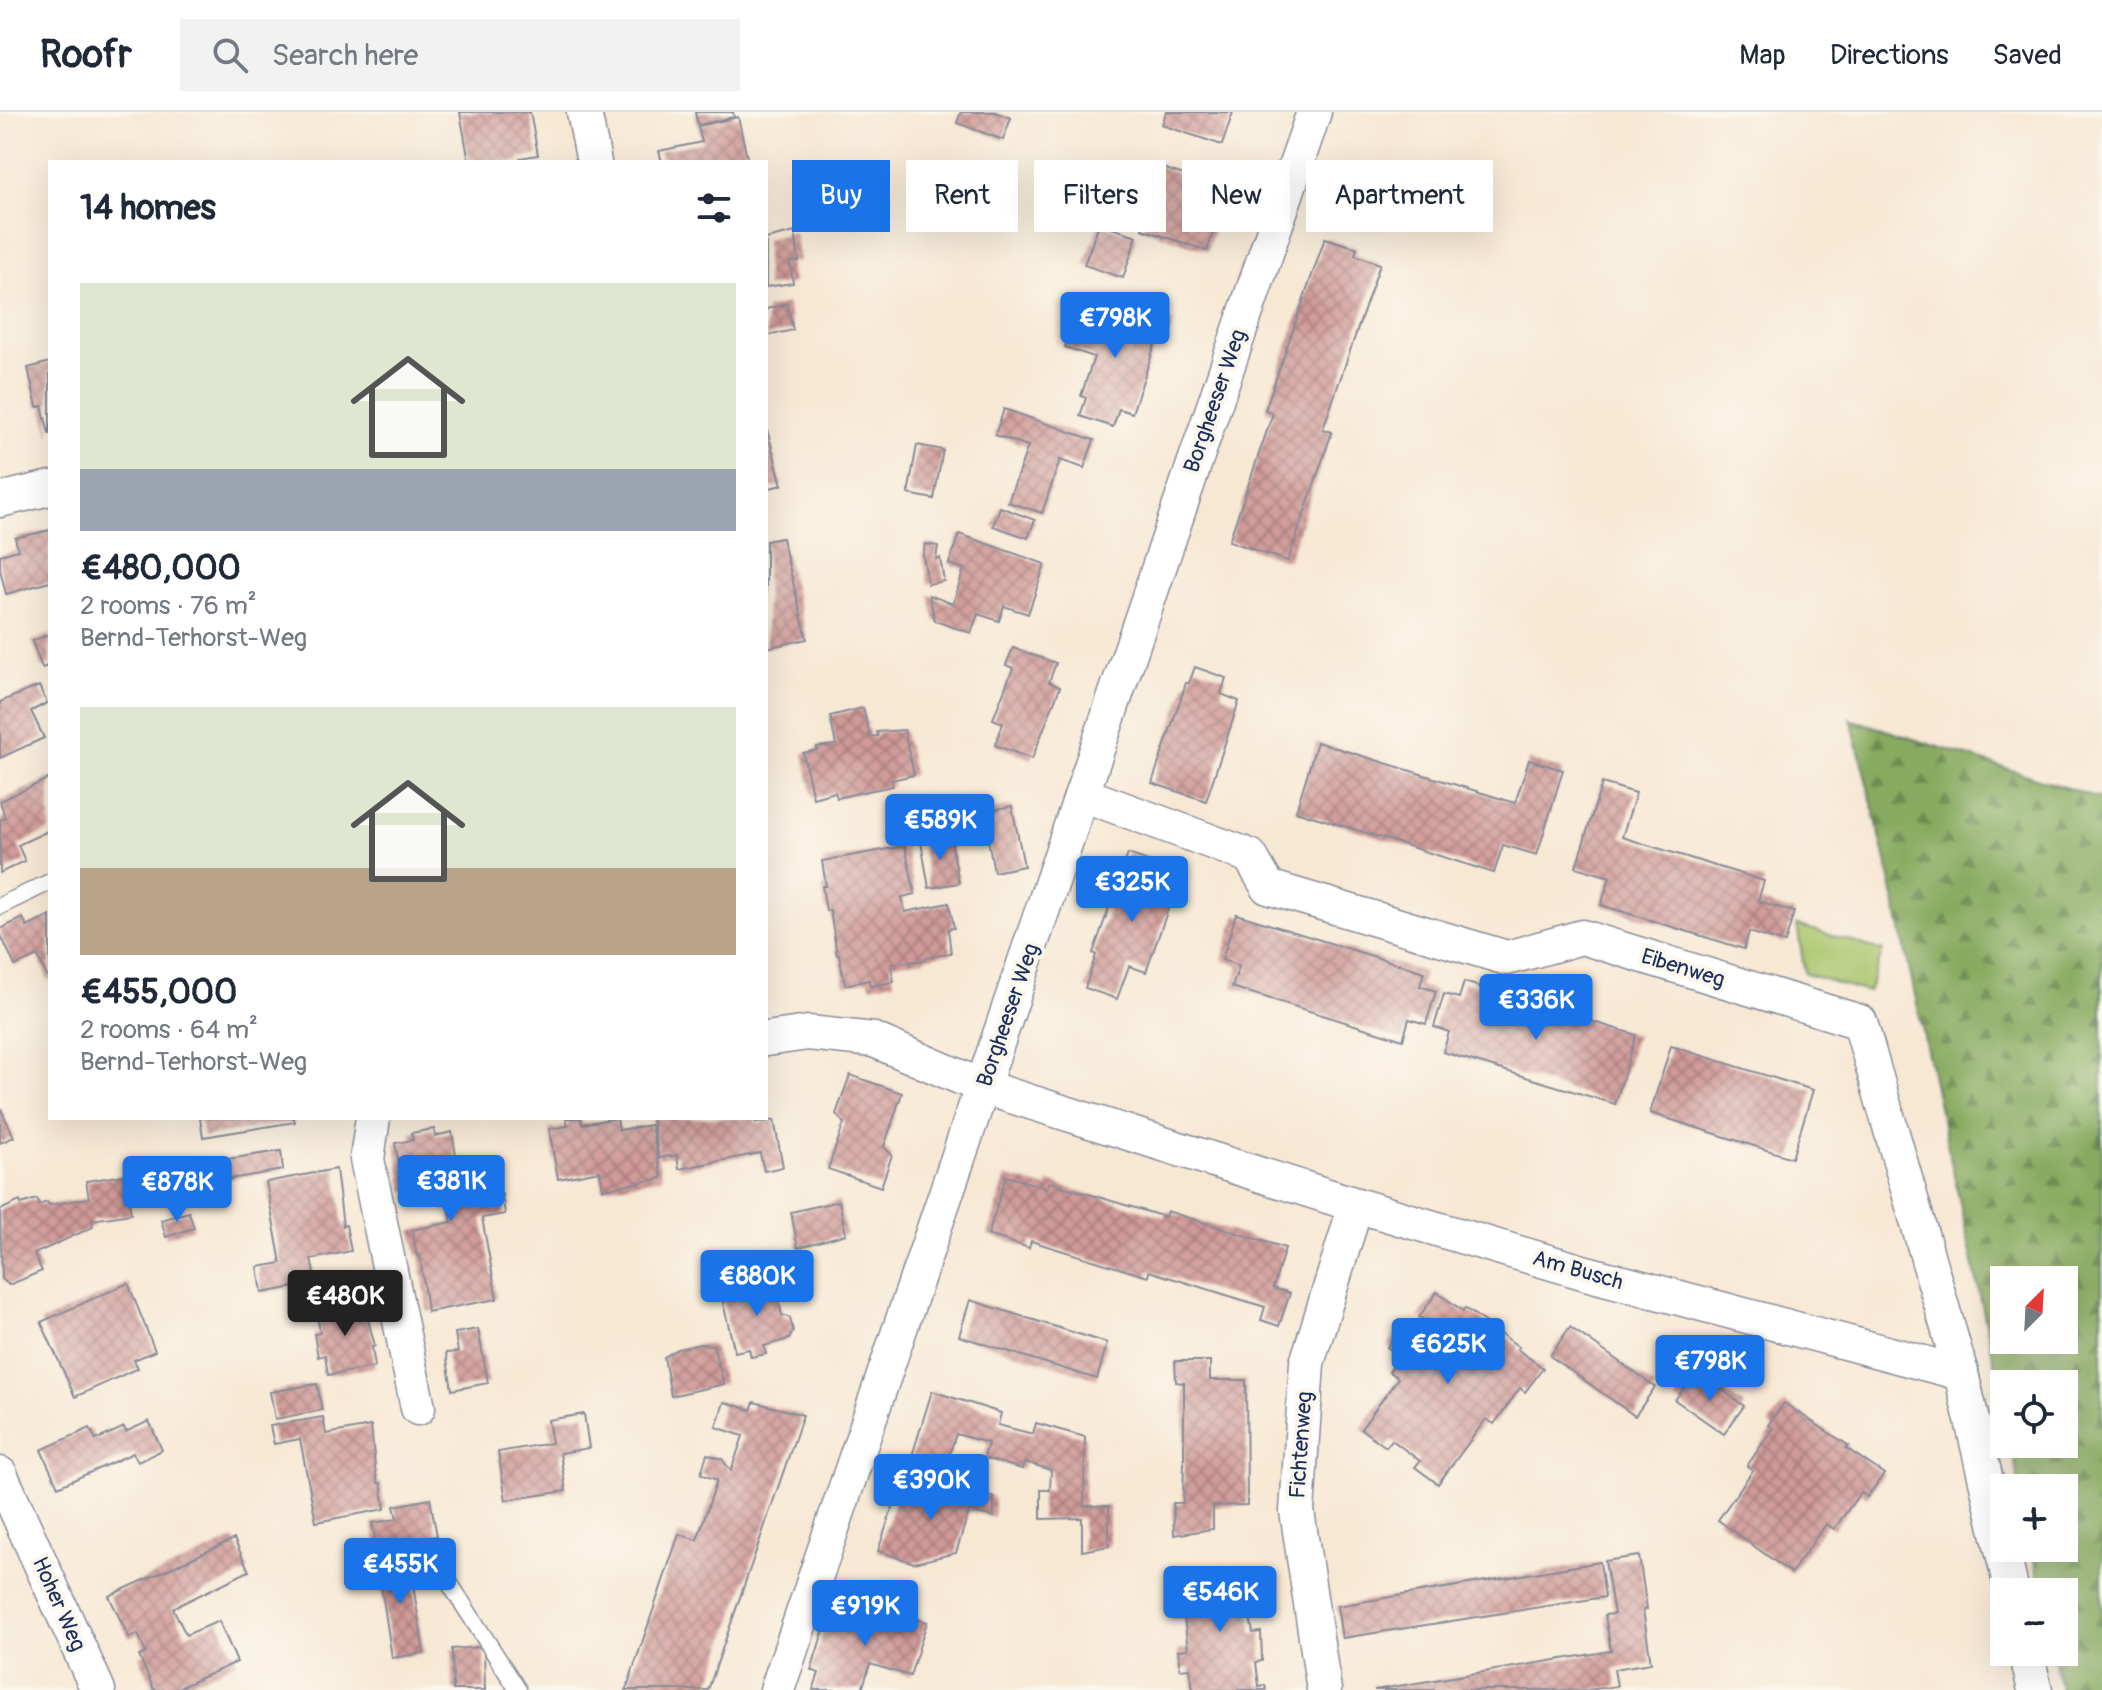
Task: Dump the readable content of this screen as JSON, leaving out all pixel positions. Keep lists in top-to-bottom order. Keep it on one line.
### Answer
{"streets":{"street":["Borgheeser Weg","Eibenweg","Am Busch","Fichtenweg","Hoher Weg"]},"crossings":[["Borgheeser Weg","Eibenweg"],["Borgheeser Weg","Am Busch"],["Eibenweg","Am Busch"],["Am Busch","Fichtenweg"]],"north":"top right","page":{"header":"Roofr","search":"Search here","nav":["Map","Directions","Saved"],"chip":["Buy","Rent","Filters","New","Apartment"],"heading":"14 homes","list":[{"name":"€480,000","note":"2 rooms · 76 m² · Bernd-Terhorst-Weg"},{"name":"€455,000","note":"2 rooms · 64 m² · Bernd-Terhorst-Weg"}],"price":["€798K","€589K","€325K","€336K","€381K","€878K","€880K","€480K","€625K","€798K","€390K","€455K","€546K","€919K"],"map_buttons":["+","−"]}}
